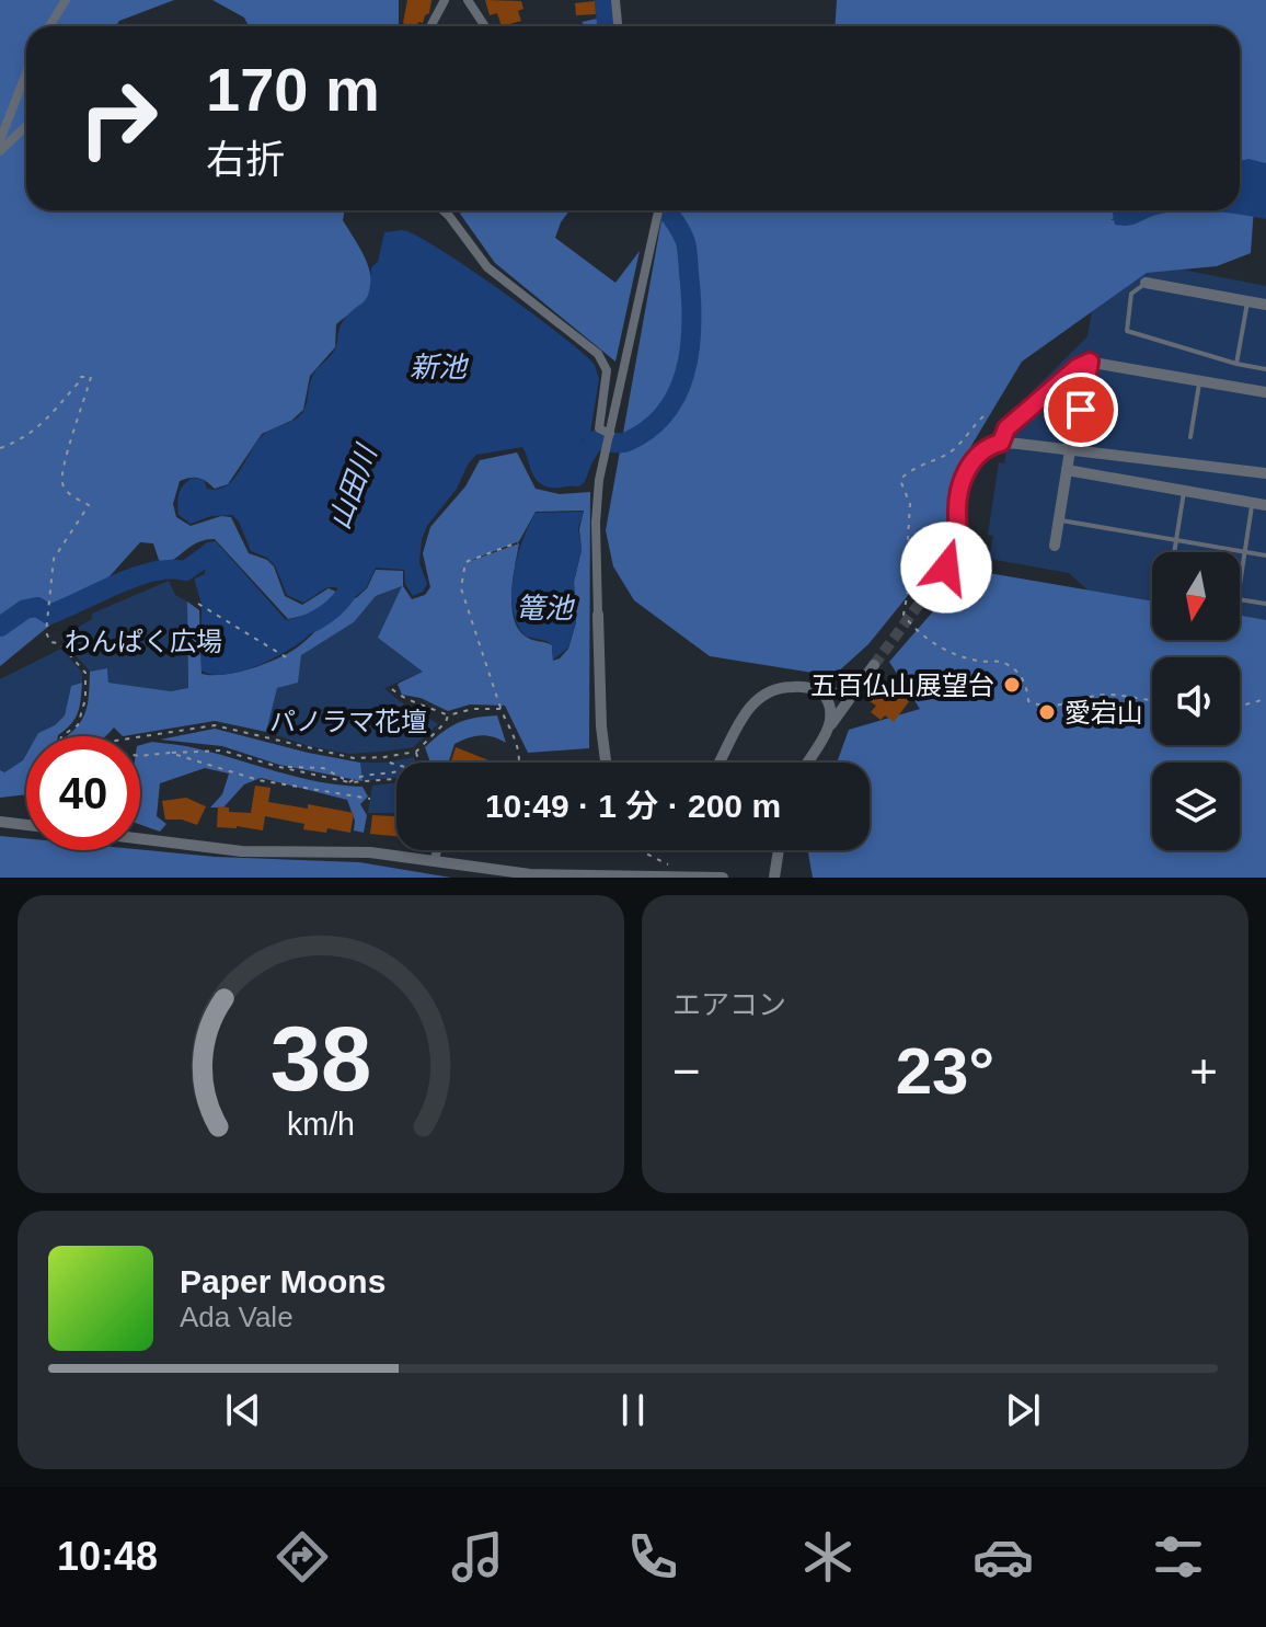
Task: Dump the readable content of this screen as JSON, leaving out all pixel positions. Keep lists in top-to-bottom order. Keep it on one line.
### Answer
{"water":["新池","山田川","篭池"],"parks":["わんぱく広場","パノラマ花壇"],"places":["五百仏山展望台","愛宕山"],"north":"bottom","page":{"turn":["170 m","右折"],"limit":"40","trip":"10:49 · 1 分 · 200 m","tile":"エアコン","heat":["−","23°","+"],"song":["Paper Moons","Ada Vale"],"tabs":"10:48","gauge":["38","km/h"]}}
